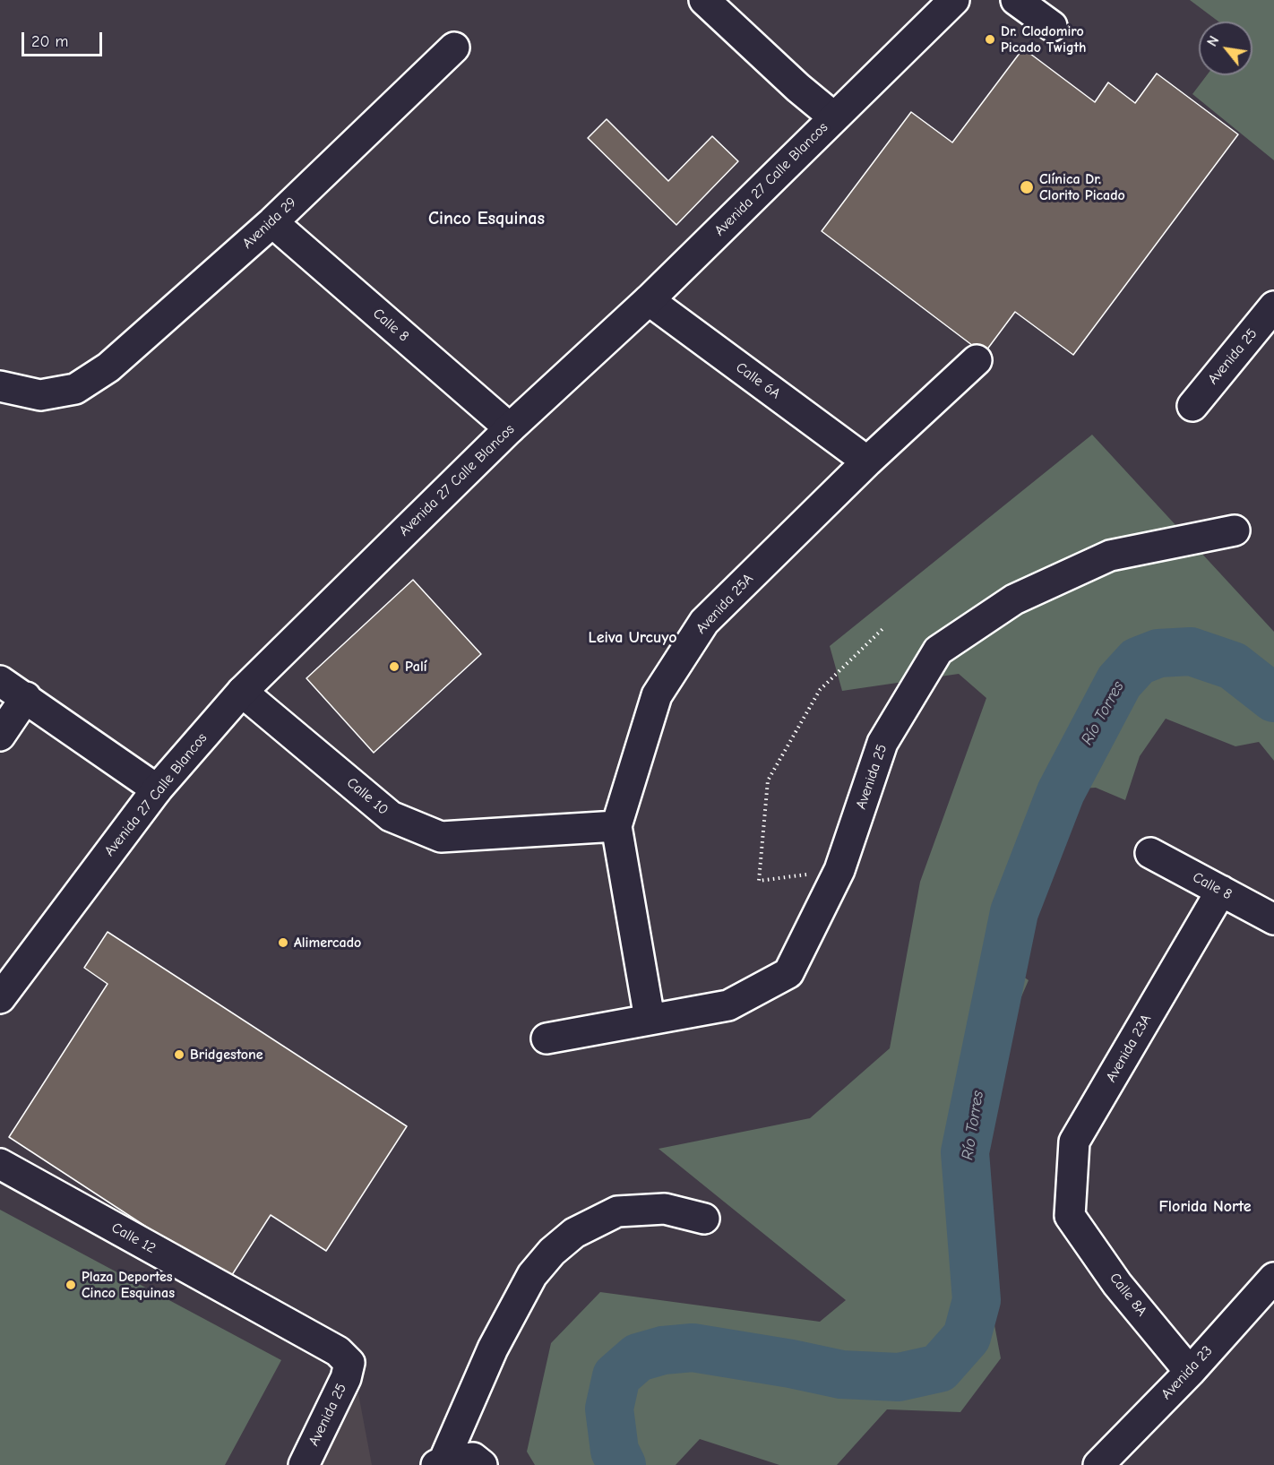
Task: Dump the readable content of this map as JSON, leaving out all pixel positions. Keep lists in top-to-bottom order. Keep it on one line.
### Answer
{"streets":{"street":["Avenida 27 Calle Blancos","Avenida 29","Calle 8","Avenida 25","Calle 6A","Avenida 25A","Calle 10","Avenida 23A","Calle 12","Calle 8A","Avenida 23"]},"crossings":[["Avenida 27 Calle Blancos","Calle 8"],["Avenida 27 Calle Blancos","Calle 6A"],["Avenida 27 Calle Blancos","Calle 10"],["Avenida 29","Calle 8"],["Calle 8","Avenida 23A"],["Avenida 25","Avenida 25A"],["Avenida 25","Calle 12"],["Calle 6A","Avenida 25A"],["Avenida 25A","Calle 10"],["Avenida 23A","Calle 8A"],["Calle 8A","Avenida 23"]],"districts":["Cinco Esquinas","Leiva Urcuyo","Florida Norte"],"water":["Río Torres"],"places":["Dr. Clodomiro Picado Twigth","Clínica Dr. Clorito Picado","Palí","Alimercado","Bridgestone","Plaza Deportes Cinco Esquinas"],"scale_bar":"20 m","north":"top left"}
